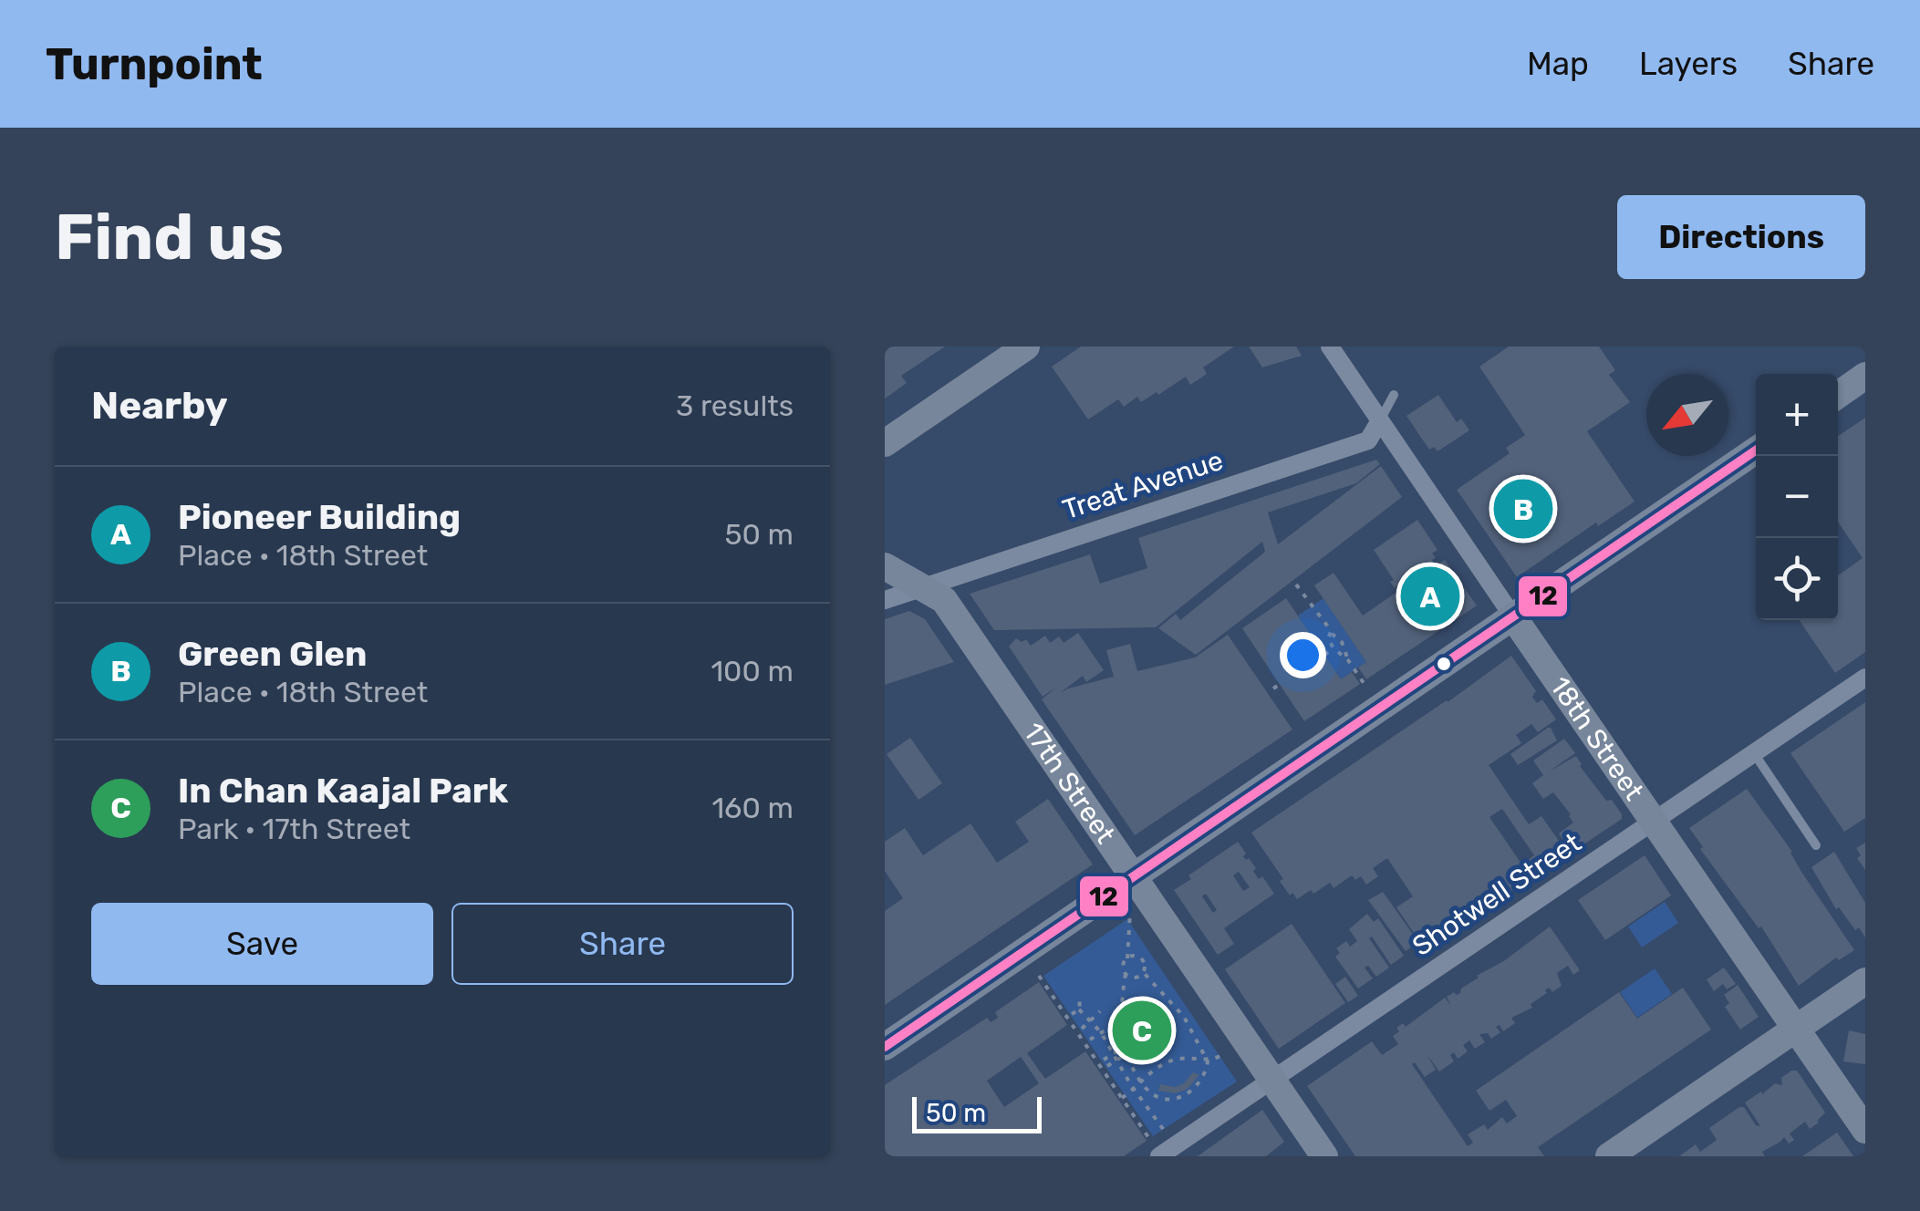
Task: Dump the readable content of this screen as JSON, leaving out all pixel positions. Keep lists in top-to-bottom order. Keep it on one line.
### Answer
{"streets":{"street":["Treat Avenue","18th Street","17th Street","Shotwell Street"]},"crossings":[["Treat Avenue","18th Street"],["Treat Avenue","17th Street"],["18th Street","Shotwell Street"],["17th Street","Shotwell Street"]],"lines":["transit line 12"],"scale_bar":"50 m","north":"bottom left","page":{"header":"Turnpoint","nav":["Map","Layers","Share"],"buttons":["Directions",["Save","Share"]],"title":"Find us","heading":["Nearby","3 results"],"map_buttons":["+","−"],"list":[{"mark":"A","name":"Pioneer Building","note":"Place · 18th Street","value":"50 m"},{"mark":"B","name":"Green Glen","note":"Place · 18th Street","value":"100 m"},{"mark":"C","name":"In Chan Kaajal Park","note":"Park · 17th Street","value":"160 m"}],"pins":["B","A","C"],"scale":"50 m"}}
